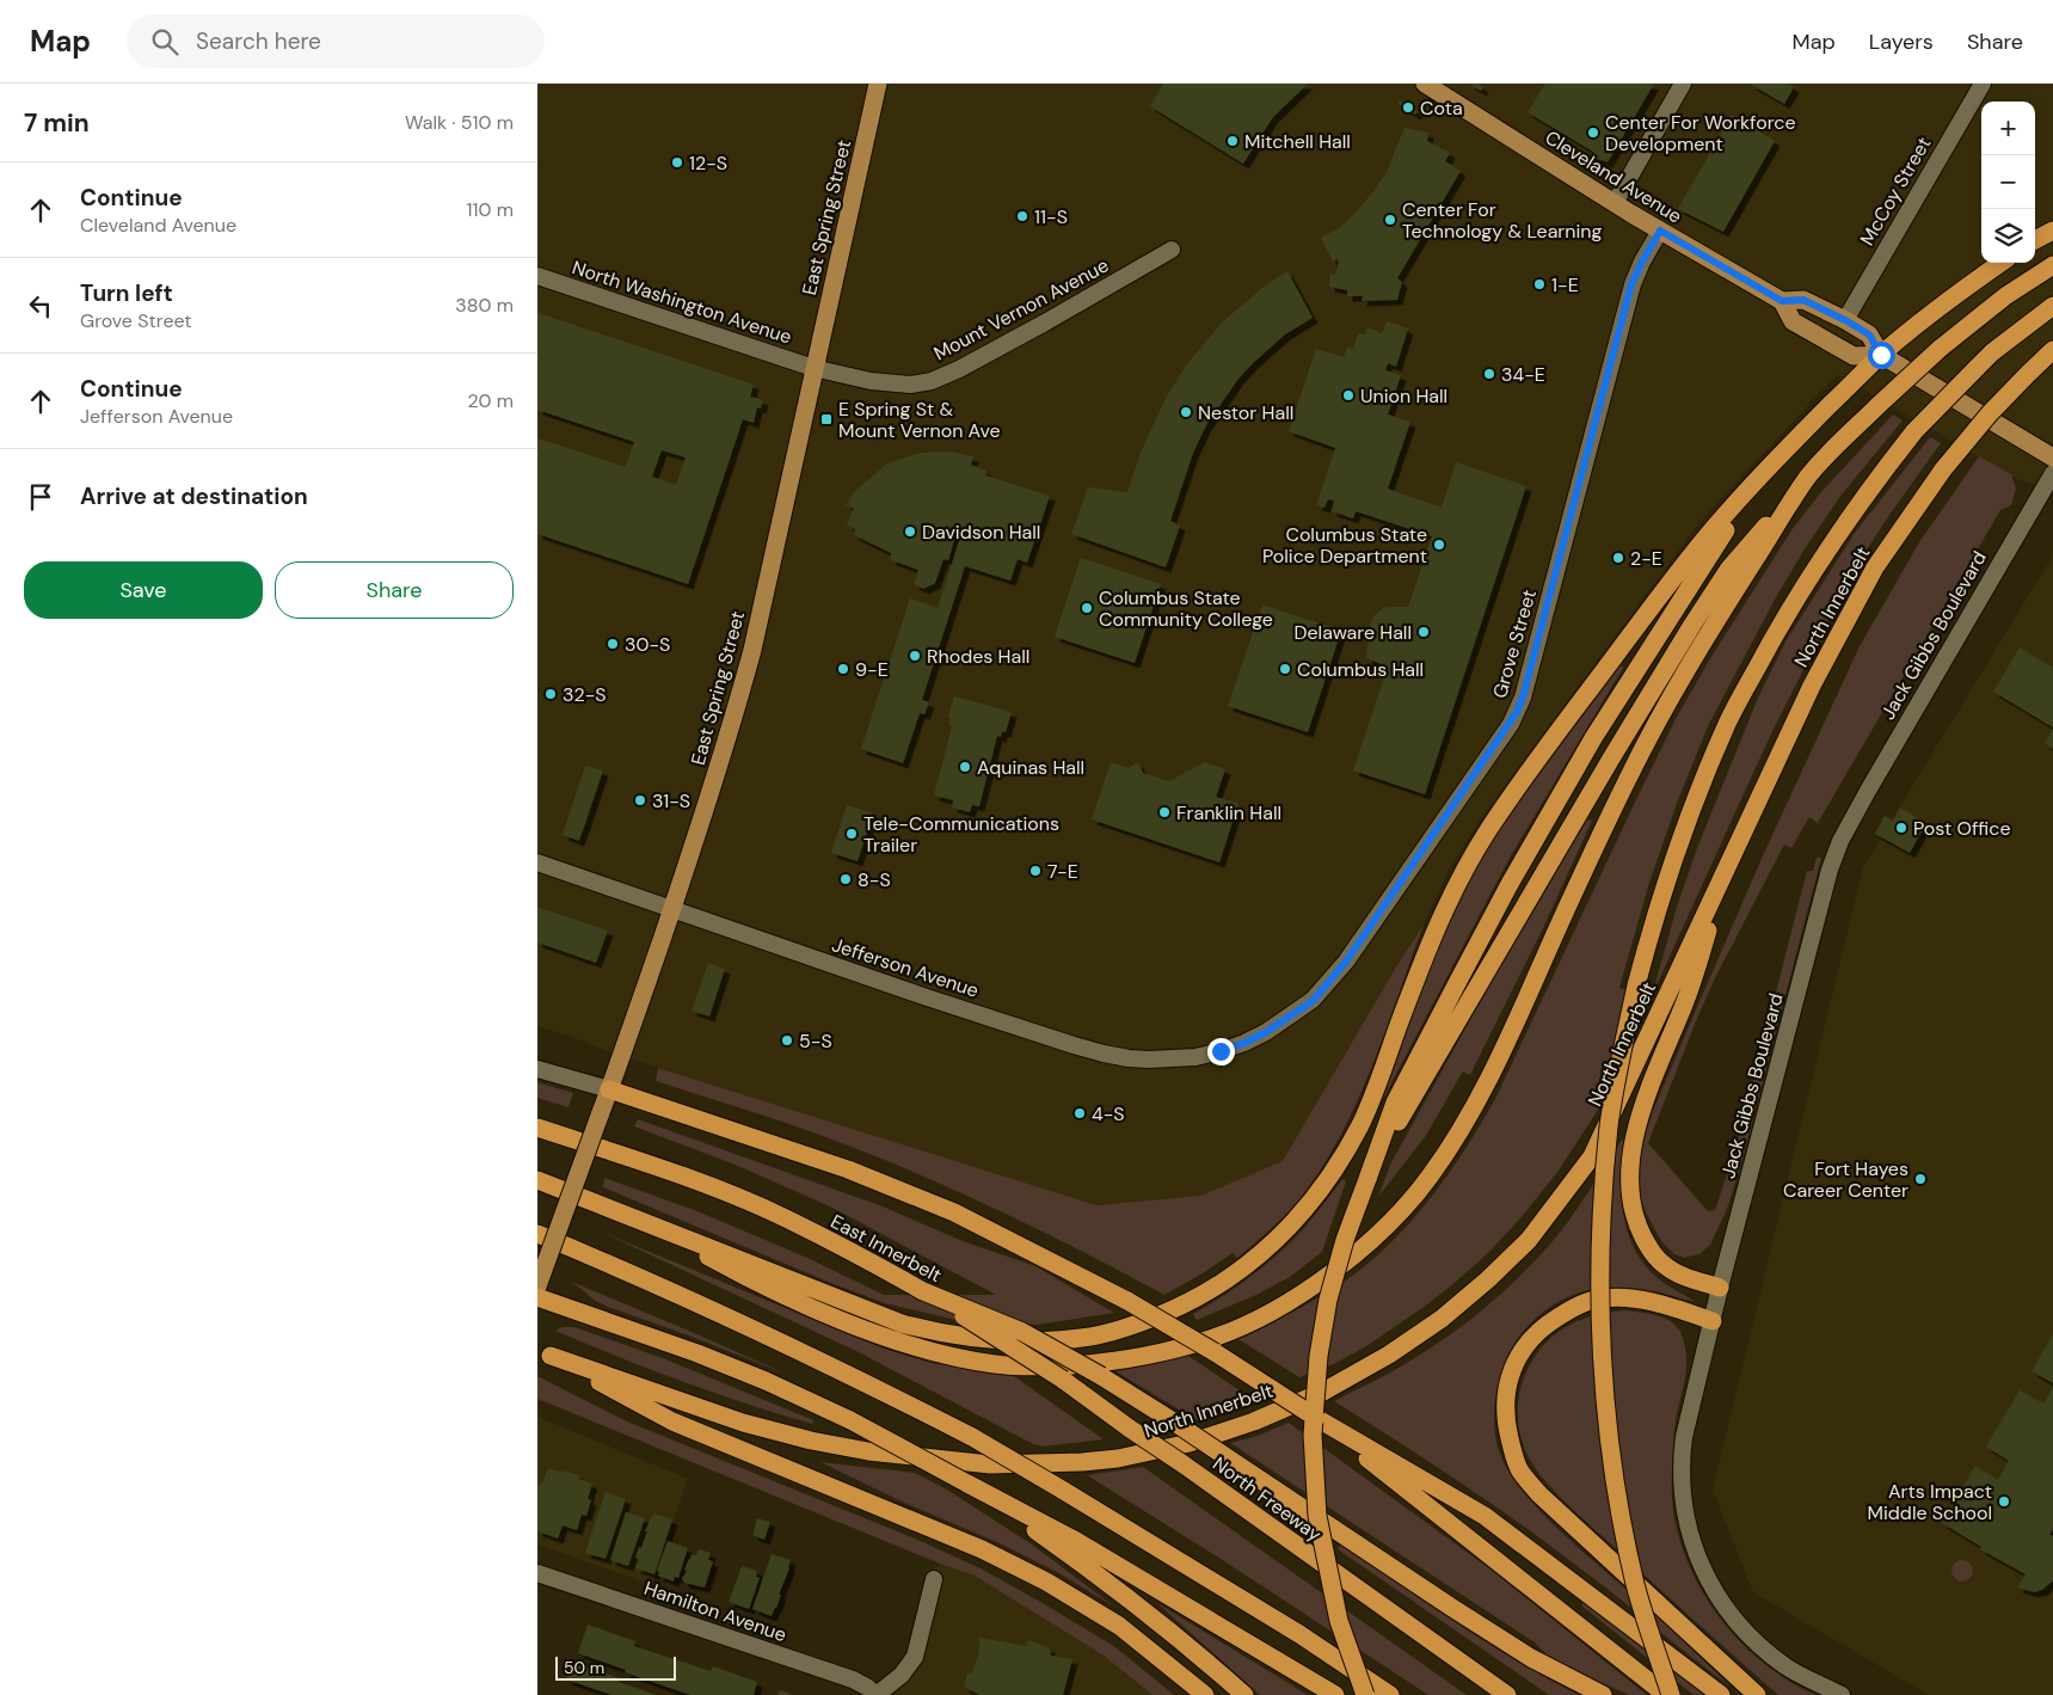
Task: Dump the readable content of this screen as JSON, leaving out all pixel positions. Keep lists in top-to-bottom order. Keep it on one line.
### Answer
{"streets":{"highway":["North Innerbelt","East Innerbelt","North Freeway"],"main road":["Cleveland Avenue","East Spring Street"],"street":["McCoy Street","North Washington Avenue","Mount Vernon Avenue","Jack Gibbs Boulevard","Grove Street","Jefferson Avenue","Hamilton Avenue"]},"crossings":[["Cleveland Avenue","McCoy Street"],["Cleveland Avenue","Grove Street"],["East Spring Street","North Washington Avenue"],["East Spring Street","Mount Vernon Avenue"],["East Spring Street","Jefferson Avenue"],["North Washington Avenue","Mount Vernon Avenue"],["Grove Street","Jefferson Avenue"],["East Innerbelt","North Freeway"]],"places":{"other":["Cota","Center For Workforce Development","Mitchell Hall","12-S","11-S","Center For Technology & Learning","1-E","34-E","Union Hall","Nestor Hall","Davidson Hall","Columbus State Police Department","2-E","Columbus State Community College","Delaware Hall","30-S","Rhodes Hall","9-E","Columbus Hall","32-S","Aquinas Hall","31-S","Franklin Hall","Post Office","Tele-Communications Trailer","7-E","8-S","5-S","4-S","Fort Hayes Career Center","Arts Impact Middle School"],"transit":["E Spring St & Mount Vernon Ave"]},"scale_bar":"50 m","page":{"header":"Map","search":"Search here","nav":["Map","Layers","Share"],"heading":["7 min","Walk · 510 m"],"map_buttons":["+","−"],"list":[["Continue","Cleveland Avenue","110 m"],["Turn left","Grove Street","380 m"],["Continue","Jefferson Avenue","20 m"],"Arrive at destination"],"buttons":["Save","Share"],"scale":"50 m"}}
